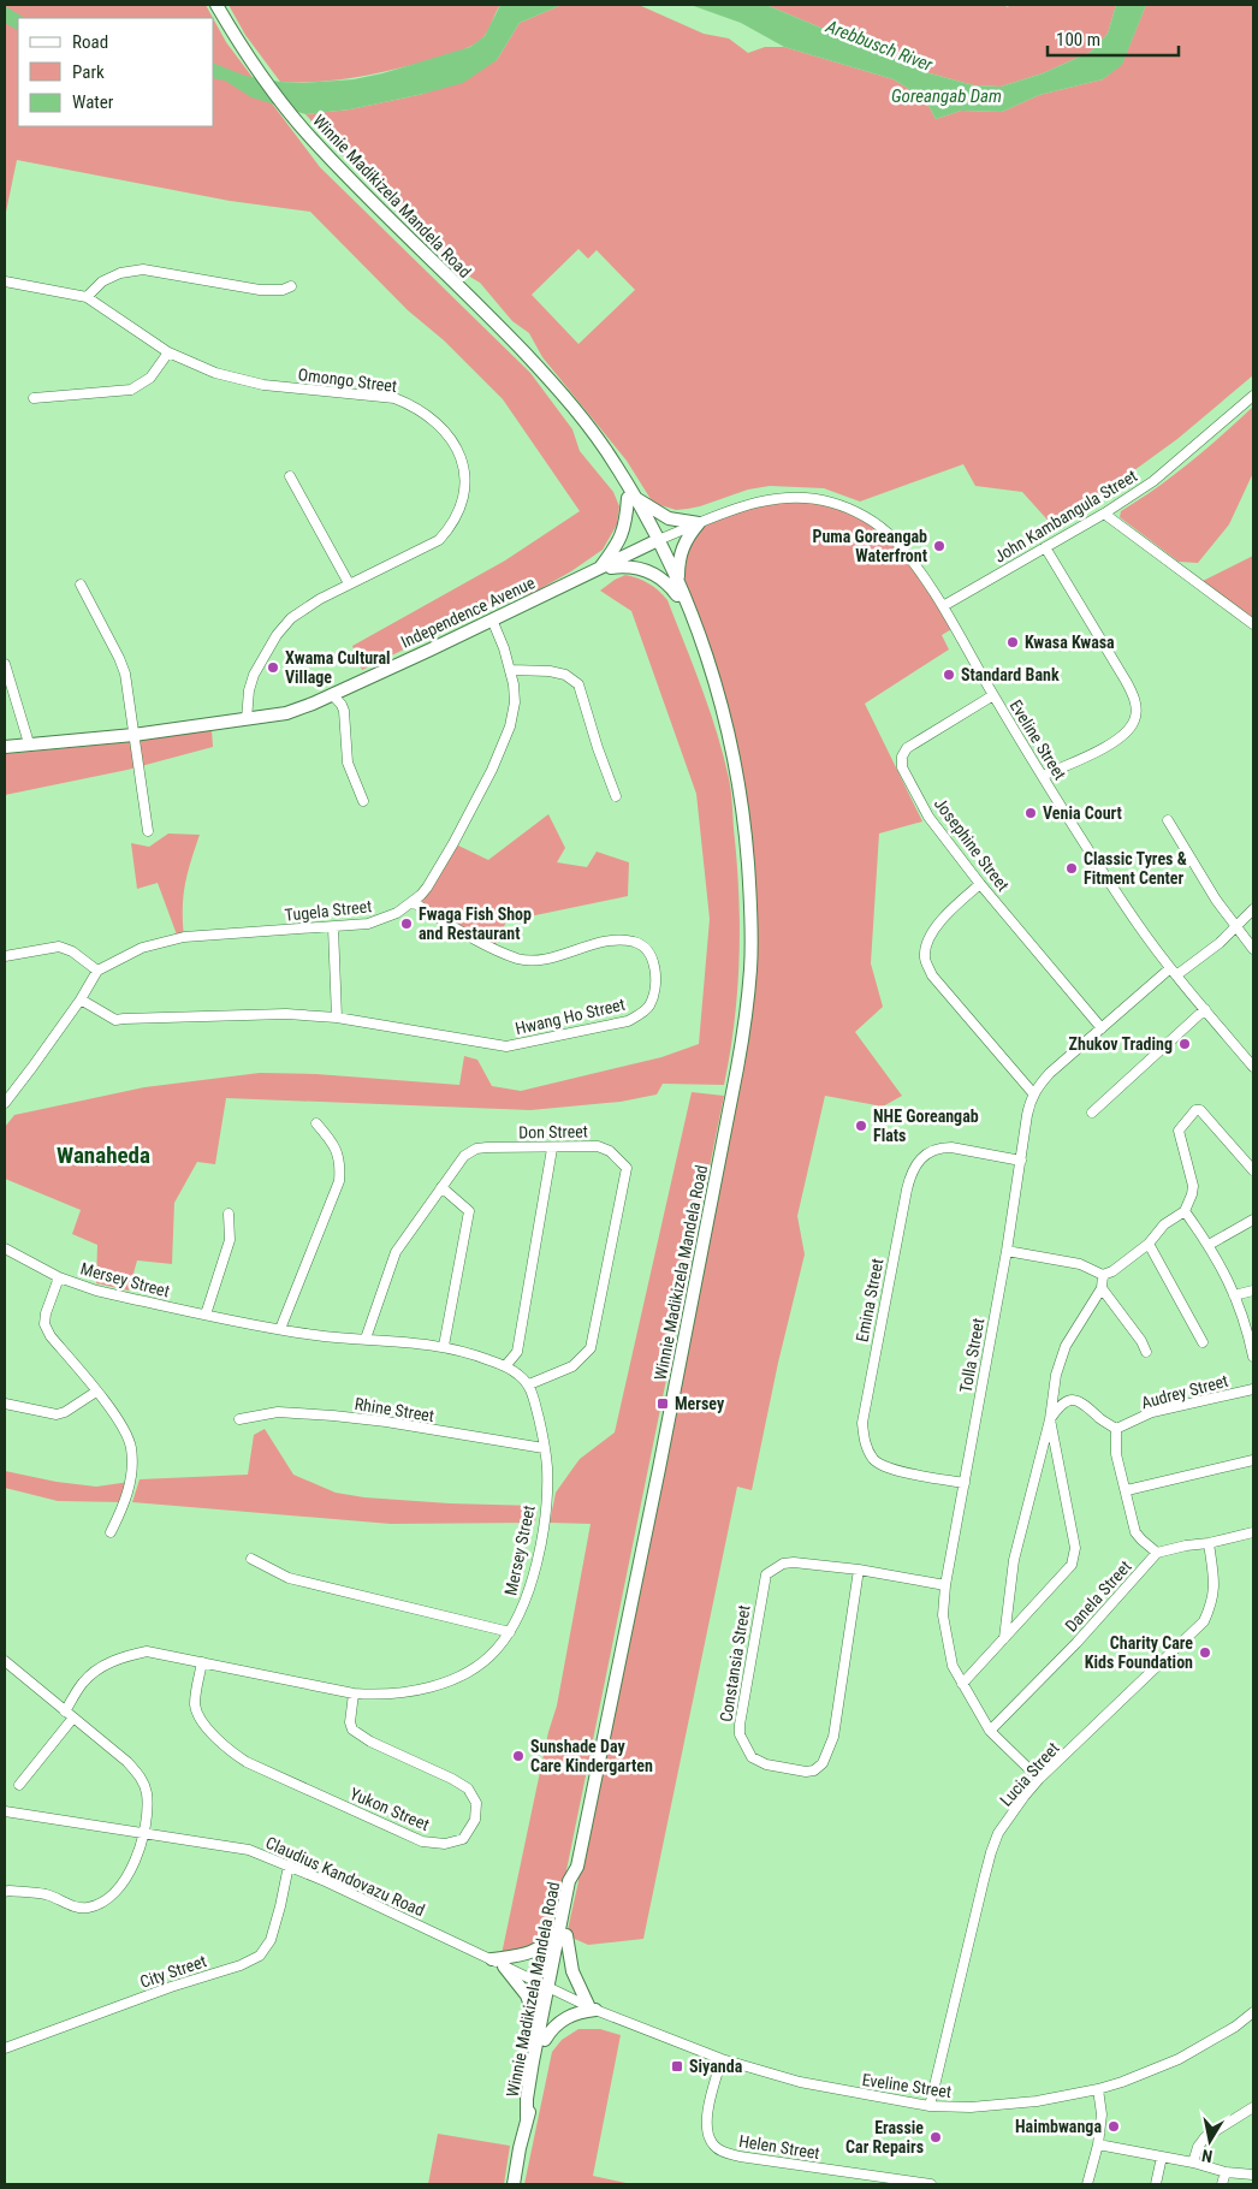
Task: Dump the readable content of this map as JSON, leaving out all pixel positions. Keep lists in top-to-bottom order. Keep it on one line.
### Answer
{"streets":{"main road":["Winnie Madikizela Mandela Road","Independence Avenue"],"street":["Omongo Street","John Kambangula Street","Eveline Street","Josephine Street","Tugela Street","Hwang Ho Street","Don Street","Mersey Street","Emina Street","Tolla Street","Audrey Street","Rhine Street","Danela Street","Constansia Street","Lucia Street","Yukon Street","Claudius Kandovazu Road","City Street","Helen Street"]},"crossings":[["Winnie Madikizela Mandela Road","Independence Avenue"],["Winnie Madikizela Mandela Road","Eveline Street"],["Winnie Madikizela Mandela Road","Claudius Kandovazu Road"],["Omongo Street","Independence Avenue"],["John Kambangula Street","Eveline Street"],["Independence Avenue","Eveline Street"],["Independence Avenue","Tugela Street"],["Eveline Street","Josephine Street"],["Eveline Street","Tolla Street"],["Eveline Street","Lucia Street"],["Eveline Street","Claudius Kandovazu Road"],["Eveline Street","Helen Street"],["Josephine Street","Tolla Street"],["Tugela Street","Hwang Ho Street"],["Don Street","Mersey Street"],["Mersey Street","Rhine Street"],["Mersey Street","Yukon Street"],["Emina Street","Tolla Street"],["Tolla Street","Danela Street"],["Tolla Street","Constansia Street"],["Tolla Street","Lucia Street"],["Claudius Kandovazu Road","City Street"]],"districts":["Wanaheda"],"water":["Arebbusch River","Goreangab Dam"],"places":{"other":["Puma Goreangab Waterfront","Kwasa Kwasa","Xwama Cultural Village","Standard Bank","Venia Court","Classic Tyres & Fitment Center","Fwaga Fish Shop and Restaurant","Zhukov Trading","NHE Goreangab Flats","Charity Care Kids Foundation","Sunshade Day Care Kindergarten","Haimbwanga","Erassie Car Repairs"],"transit":["Mersey","Siyanda"]},"legend":["Road","Park","Water"],"scale_bar":"100 m","north":"bottom"}
